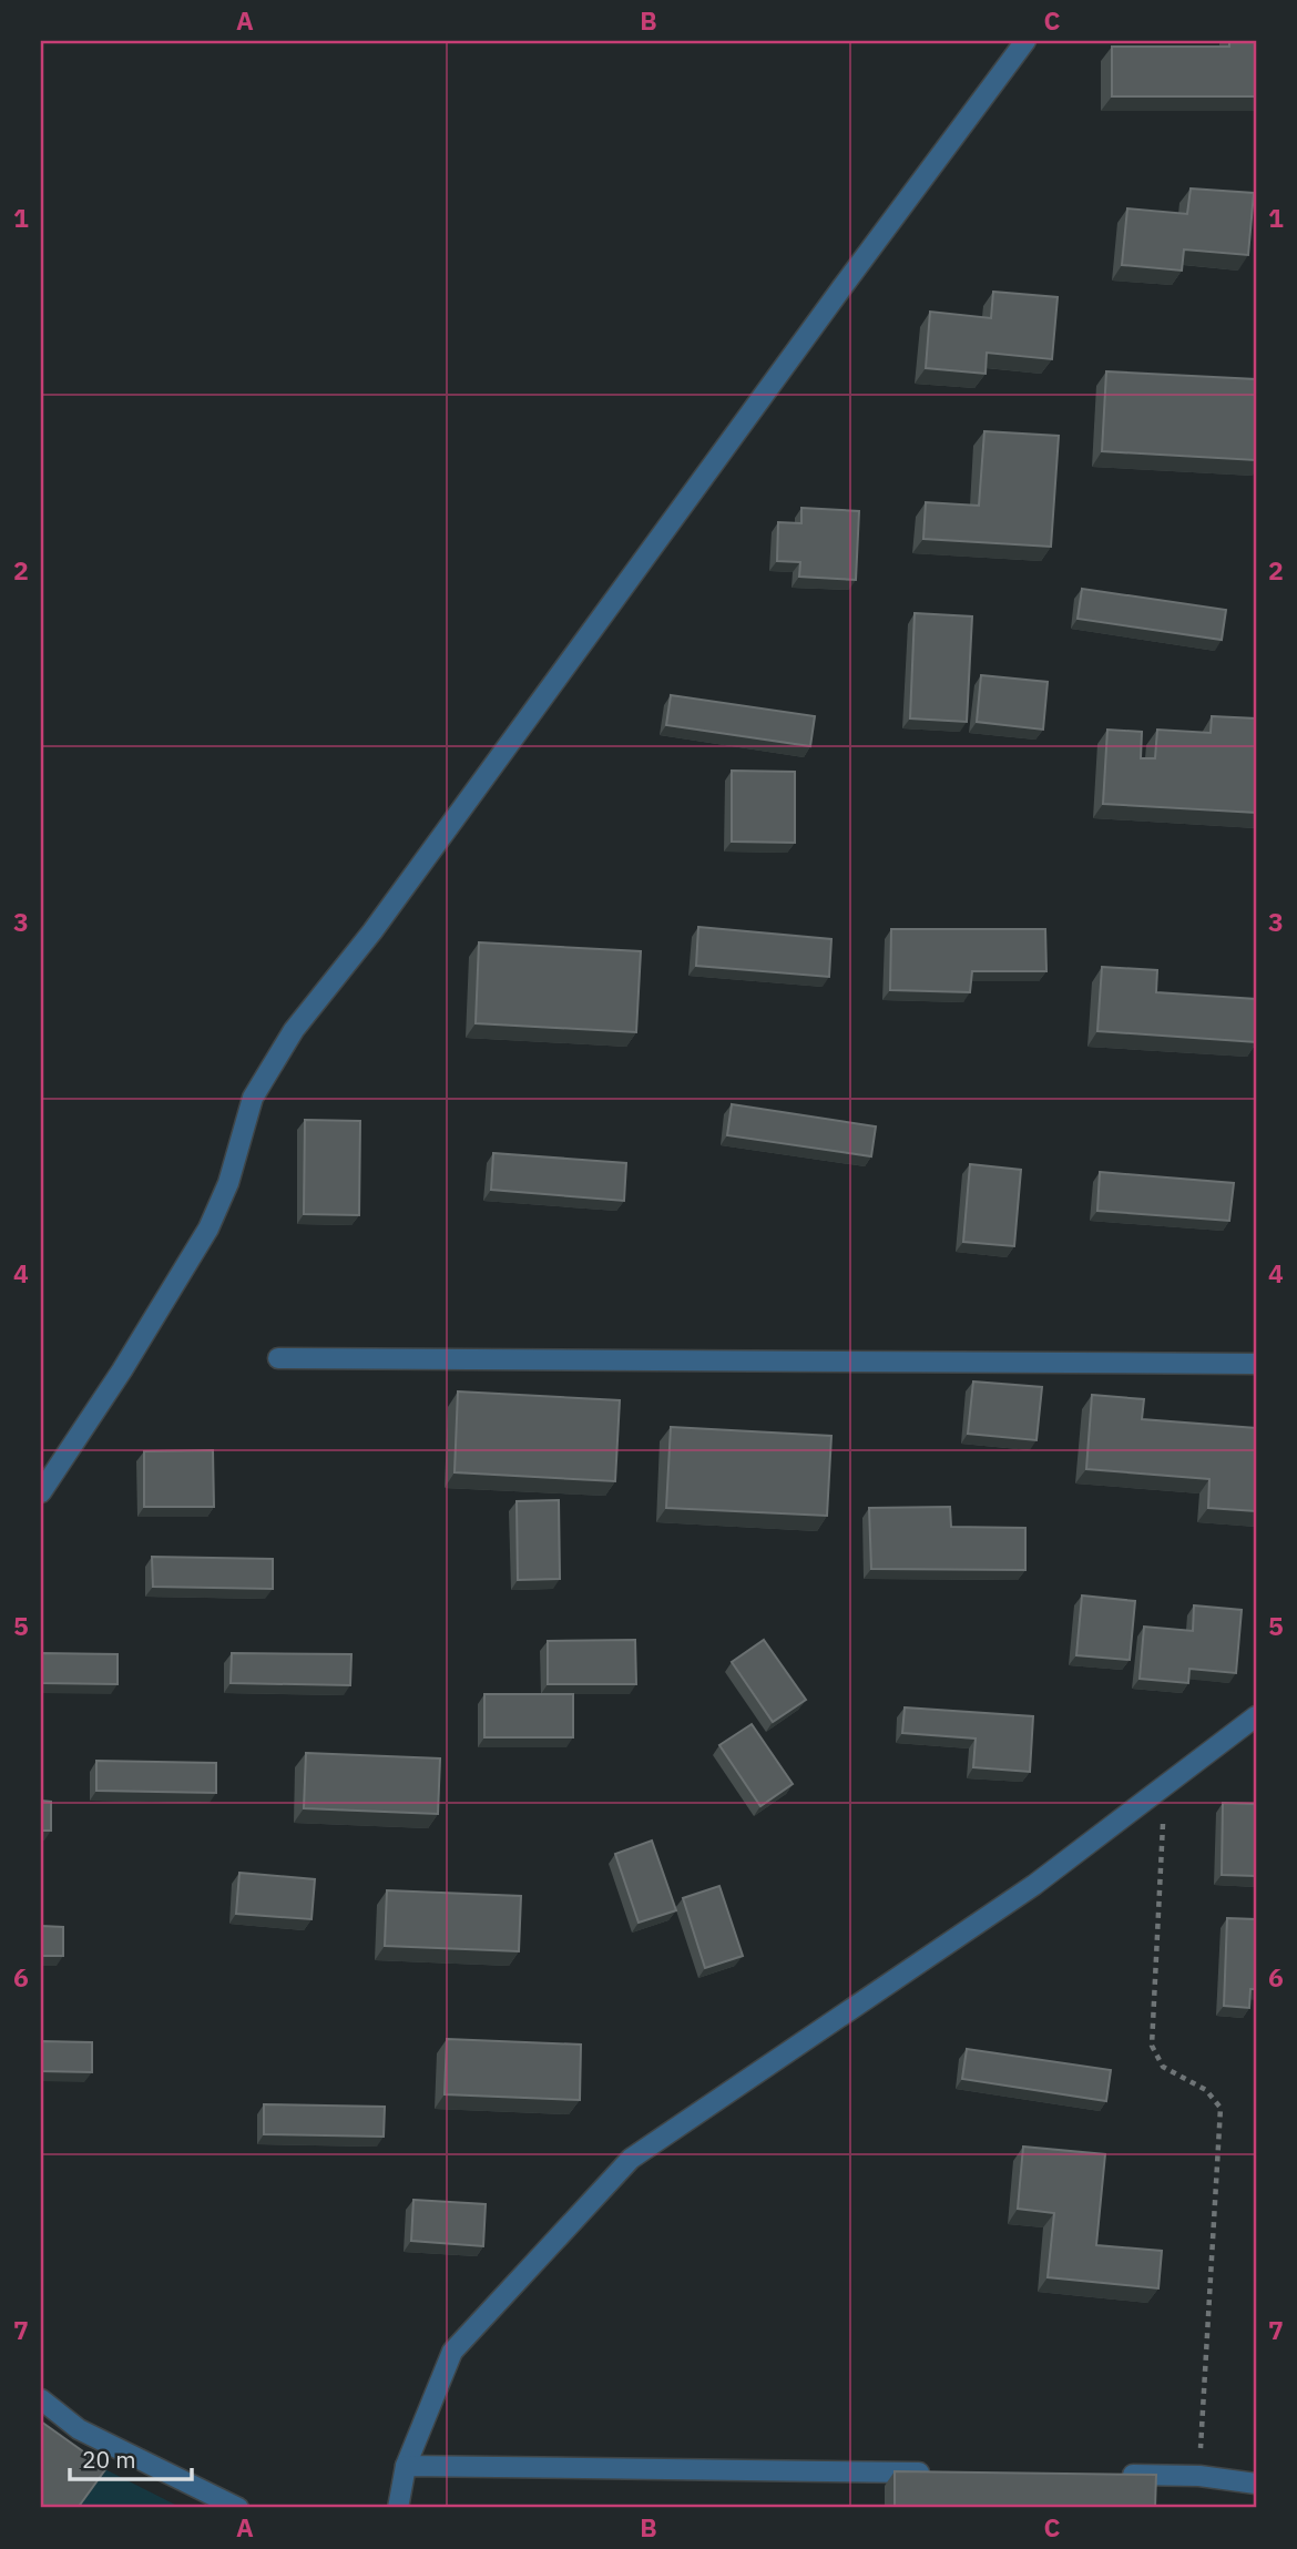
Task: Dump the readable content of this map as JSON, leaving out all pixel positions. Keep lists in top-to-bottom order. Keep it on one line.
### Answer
{"scale_bar":"20 m","grid":{"columns":["A","B","C"],"rows":["1","2","3","4","5","6","7"]}}
